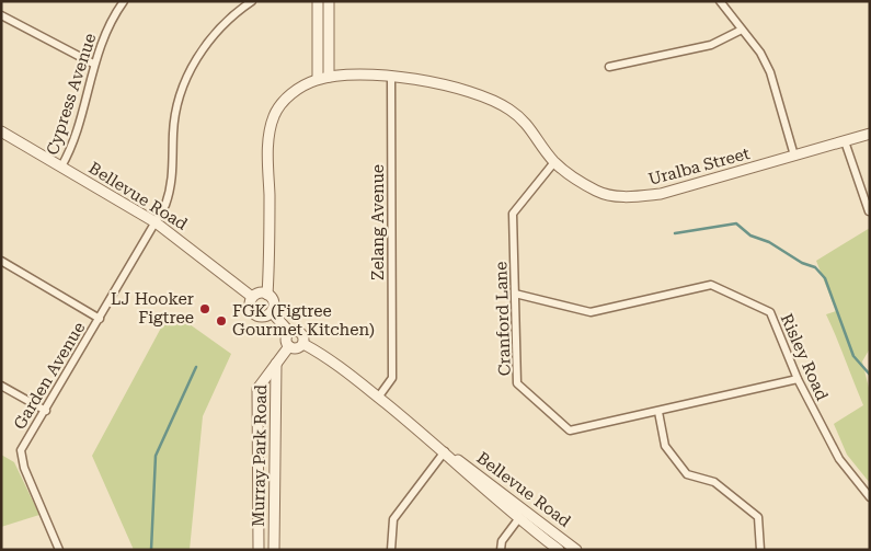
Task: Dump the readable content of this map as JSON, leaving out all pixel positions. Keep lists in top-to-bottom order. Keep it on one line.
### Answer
{"streets":{"street":["Cypress Avenue","Uralba Street","Bellevue Road","Zelang Avenue","Cranford Lane","Risley Road","Garden Avenue","Murray Park Road"]},"crossings":[["Cypress Avenue","Bellevue Road"],["Uralba Street","Bellevue Road"],["Uralba Street","Zelang Avenue"],["Uralba Street","Cranford Lane"],["Bellevue Road","Zelang Avenue"],["Bellevue Road","Garden Avenue"],["Bellevue Road","Murray Park Road"],["Cranford Lane","Risley Road"]],"places":["LJ Hooker Figtree","FGK (Figtree Gourmet Kitchen)"]}
